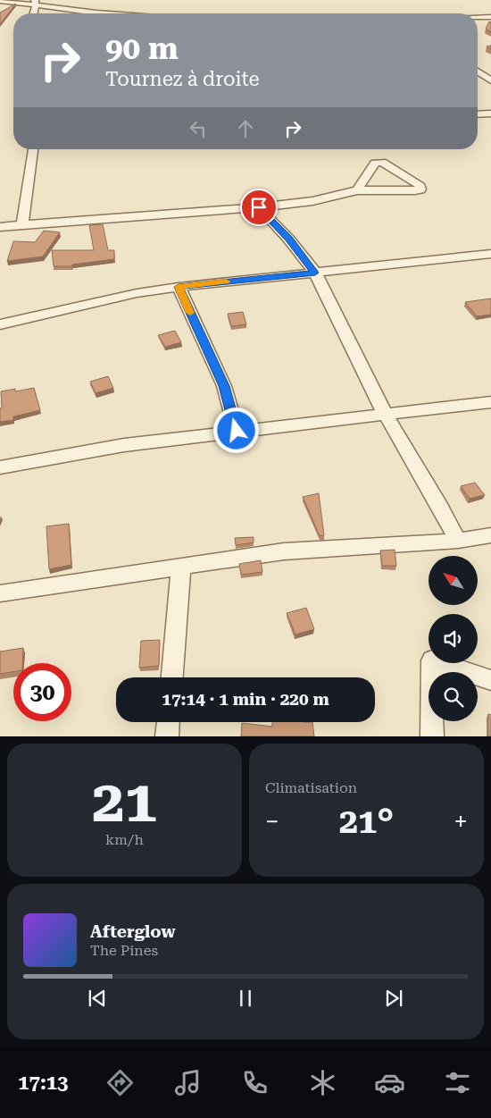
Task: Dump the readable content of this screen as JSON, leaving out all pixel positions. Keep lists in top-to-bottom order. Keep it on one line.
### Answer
{"north":"top left","page":{"turn":["90 m","Tournez à droite"],"limit":"30","trip":"17:14 · 1 min · 220 m","tile":[["21","km/h"],"Climatisation"],"heat":["−","21°","+"],"song":["Afterglow","The Pines"],"tabs":"17:13"}}
